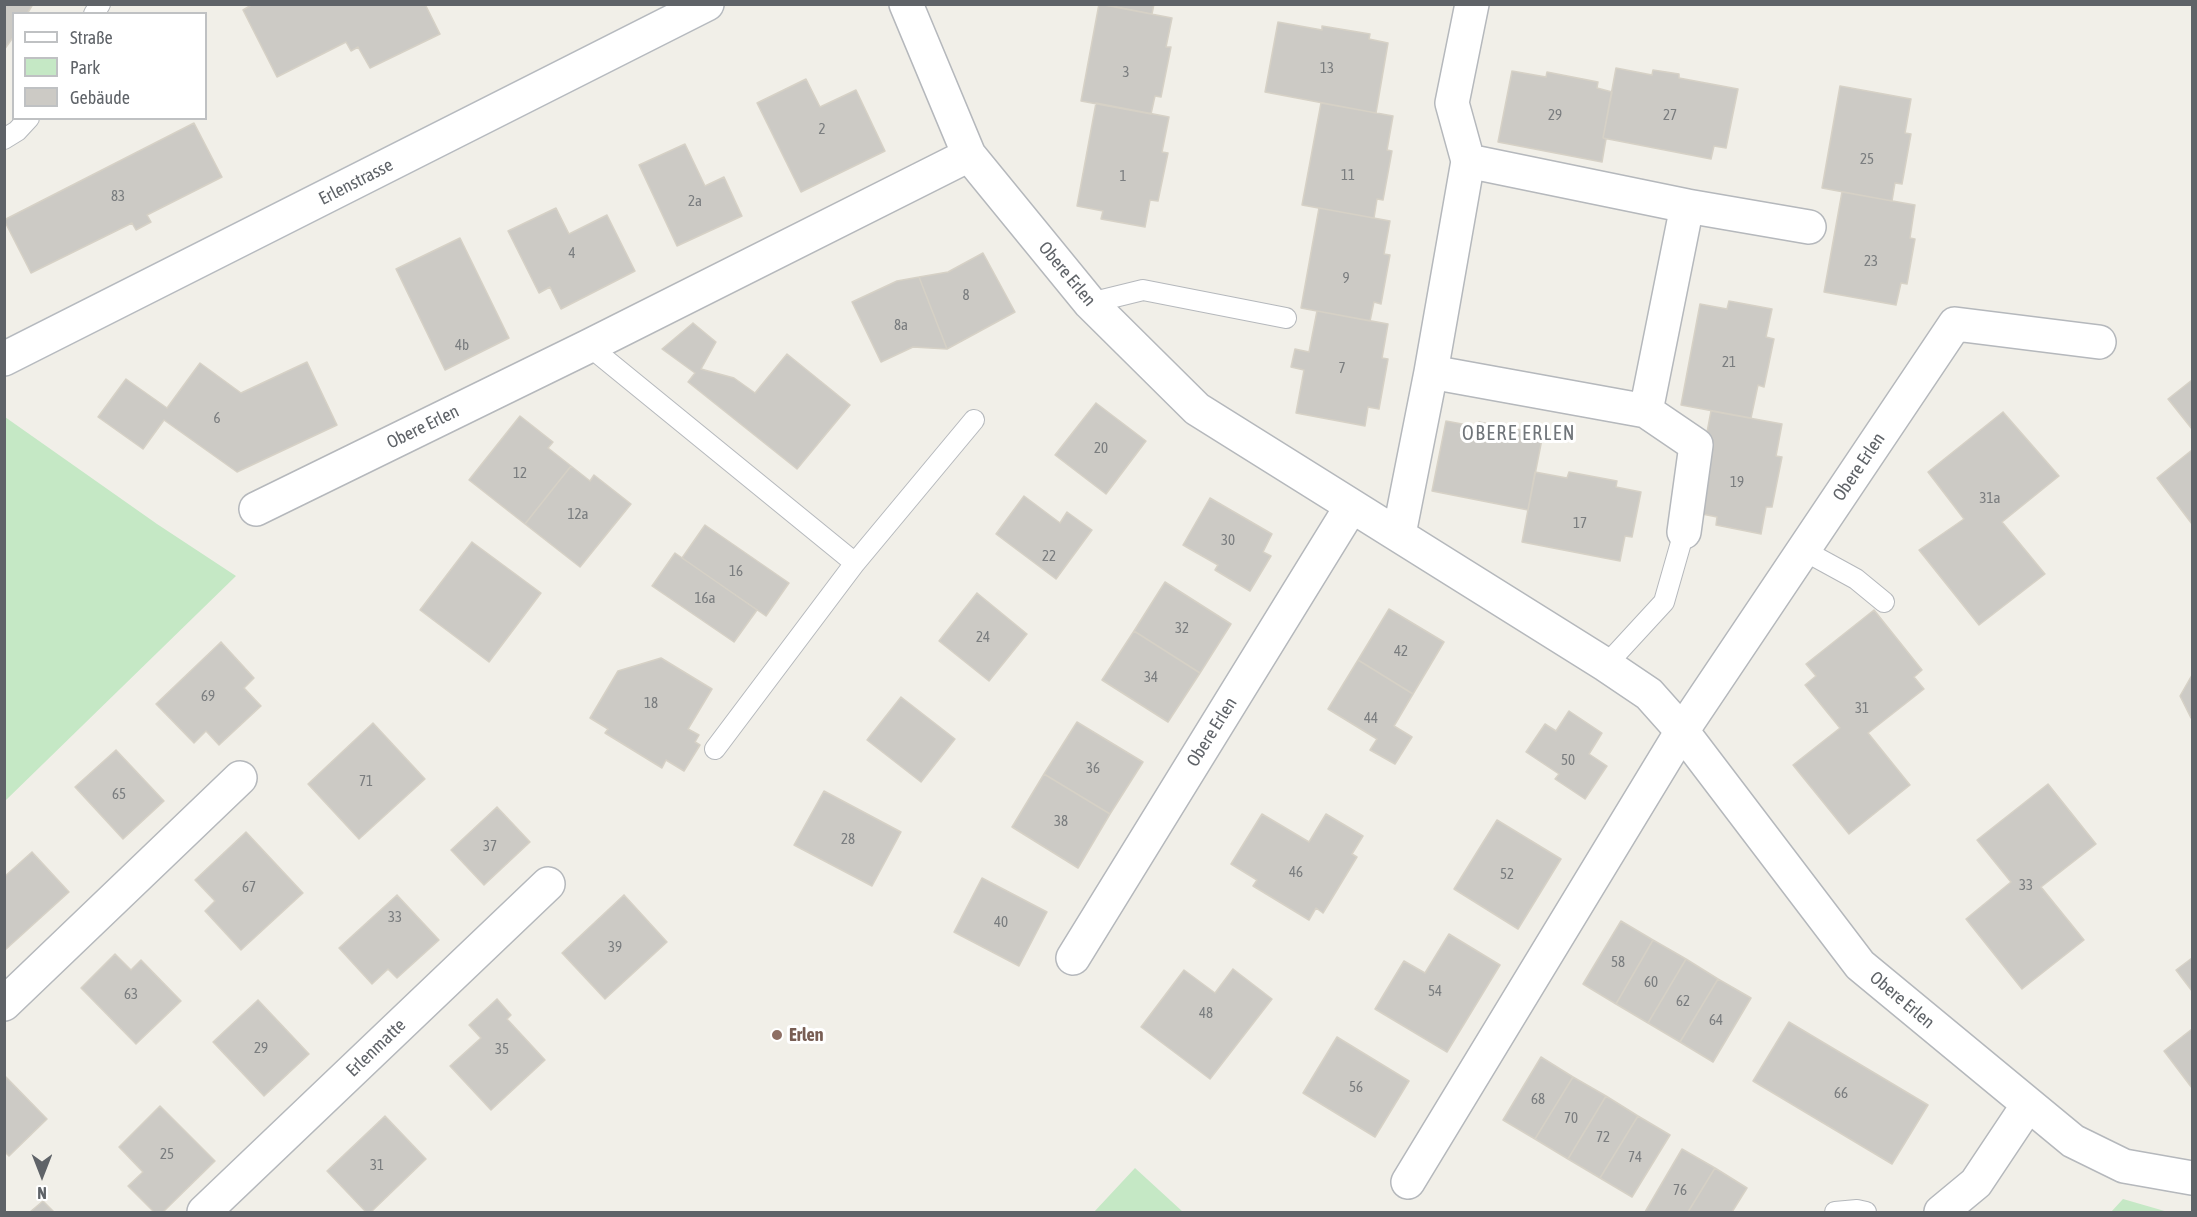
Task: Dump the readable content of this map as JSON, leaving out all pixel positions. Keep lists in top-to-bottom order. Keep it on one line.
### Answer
{"streets":{"street":["Erlenstrasse","Obere Erlen","Erlenmatte"]},"districts":["OBERE ERLEN"],"places":["Erlen"],"house_numbers":["13","3","29","27","2","25","11","1","83","2a","4","23","9","8","8a","4b","21","7","6","20","12","19","31a","12a","17","30","22","16","16a","32","24","42","34","69","18","31","44","50","36","71","65","38","28","37","46","52","33","67","33","40","39","58","60","54","63","62","48","64","29","35","56","66","68","70","72","25","74","31","76"],"legend":["Straße","Park","Gebäude"],"north":"bottom"}
